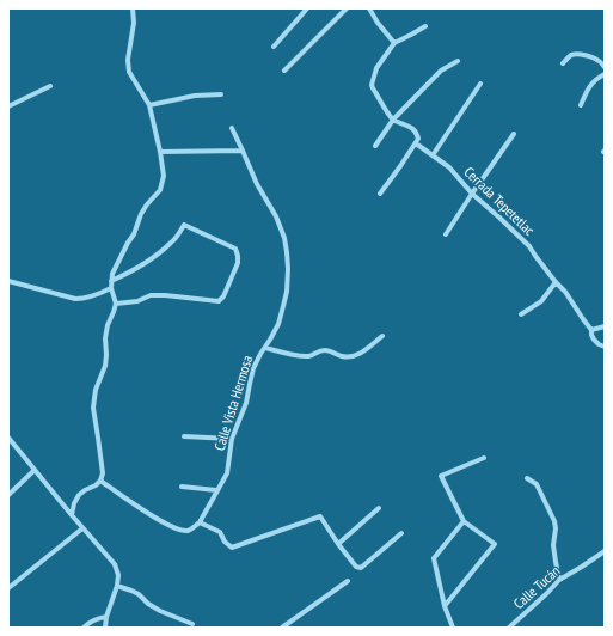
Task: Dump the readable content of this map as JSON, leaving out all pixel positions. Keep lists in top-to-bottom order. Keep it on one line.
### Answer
{"streets":{"street":["Cerrada Tepetetlac","Calle Vista Hermosa","Calle Tucán"]}}
